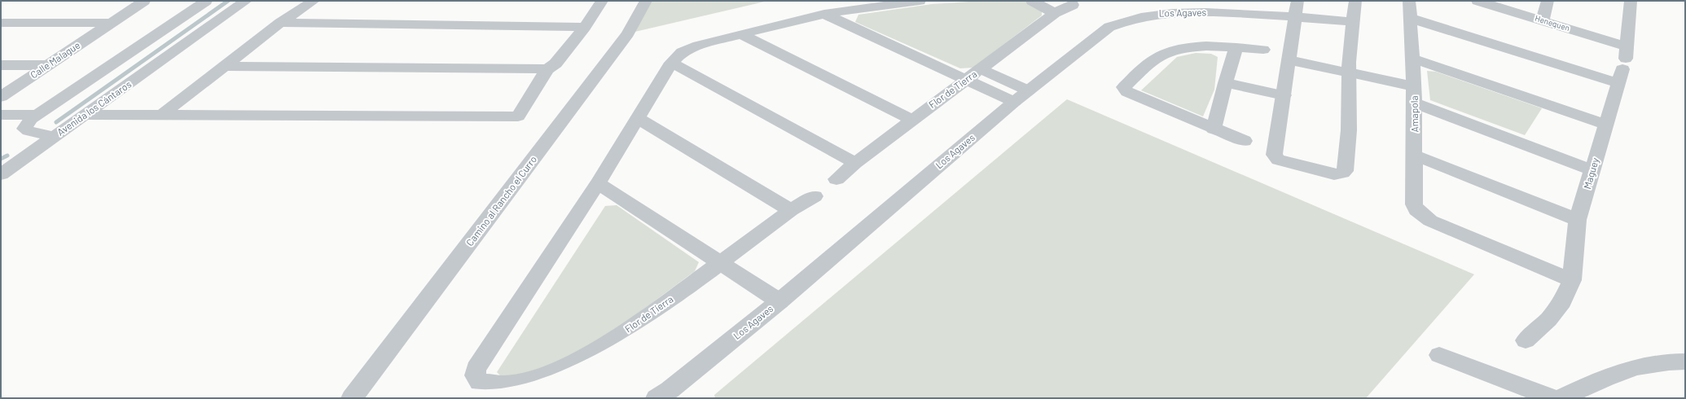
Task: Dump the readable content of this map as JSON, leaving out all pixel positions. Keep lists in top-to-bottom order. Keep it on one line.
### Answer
{"streets":{"street":["Los Agaves","Henequen","Calle Malague","Flor de Tierra","Avenida los Cántaros","Amapola","Maguey","Camino al Rancho el Curro"]},"crossings":[["Henequen","Maguey"],["Amapola","Maguey"]]}
